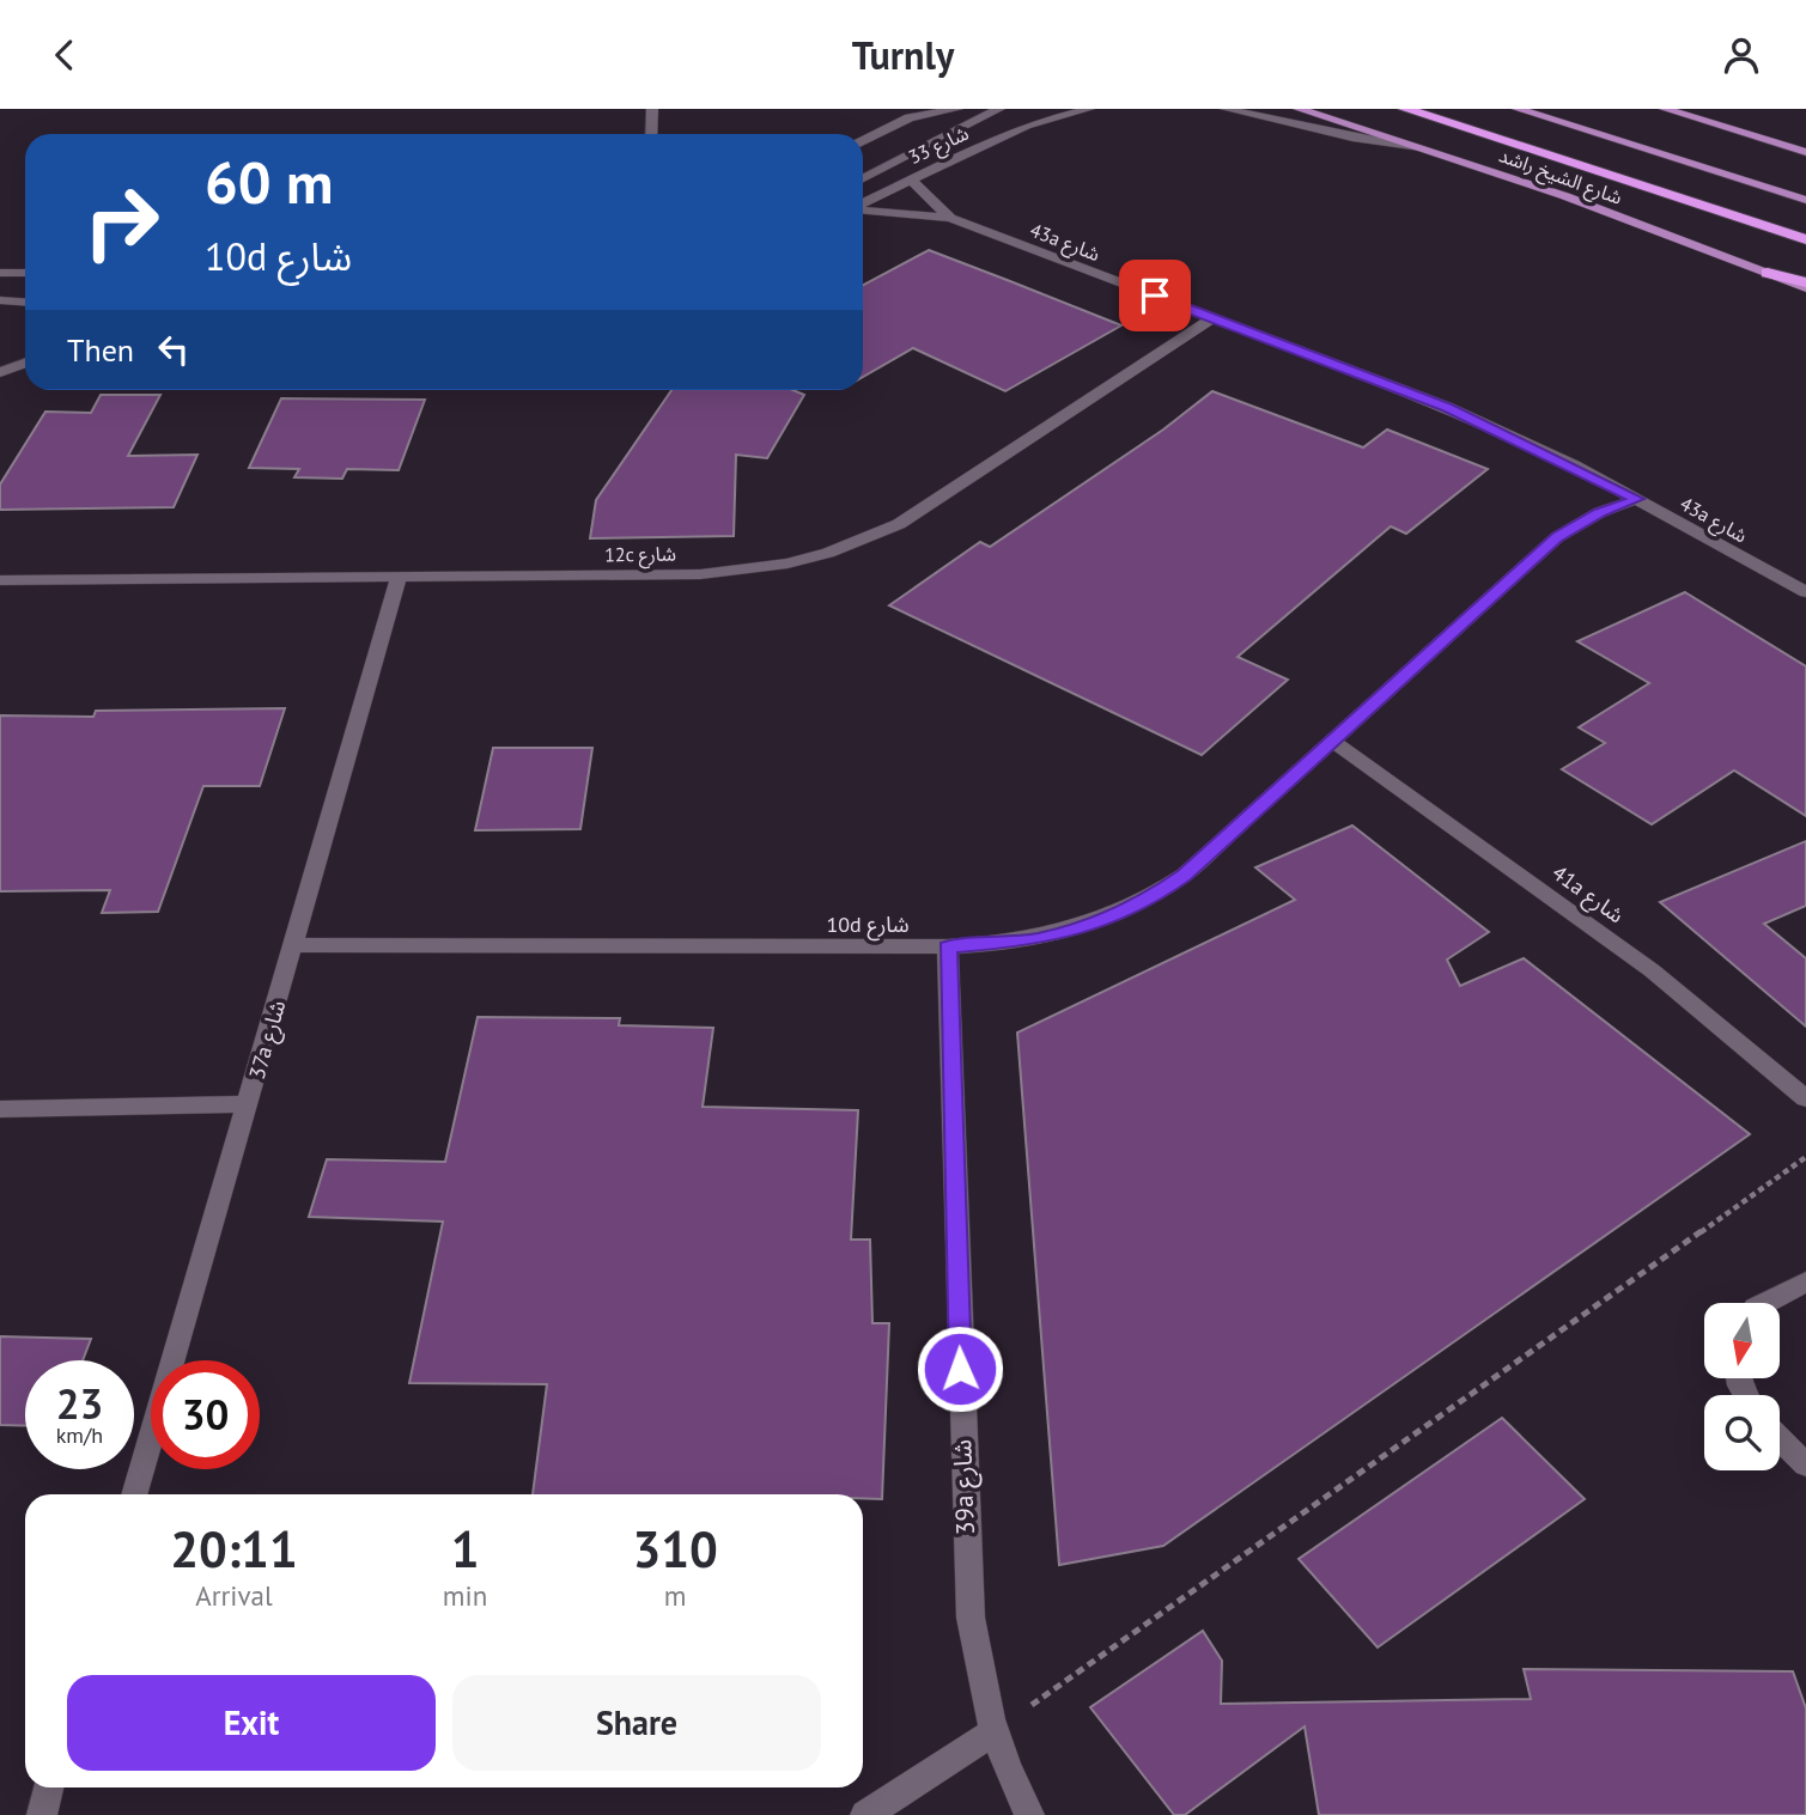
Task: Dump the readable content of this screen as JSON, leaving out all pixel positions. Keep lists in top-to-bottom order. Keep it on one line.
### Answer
{"streets":{"main road":["شارع الشيخ راشد"],"street":["شارع 33","43a شارع","12c شارع","41a شارع","10d شارع","37a شارع","39a شارع"]},"crossings":[["شارع 33","43a شارع"],["43a شارع","12c شارع"],["43a شارع","10d شارع"],["12c شارع","37a شارع"],["41a شارع","10d شارع"],["10d شارع","37a شارع"],["10d شارع","39a شارع"]],"north":"bottom","page":{"header":"Turnly","turn":["60 m","10d شارع"],"then":"Then","speed":"23 km/h","limit":"30","eta":["20:11","Arrival","1","min","310","m"],"buttons":["Exit","Share"]}}
